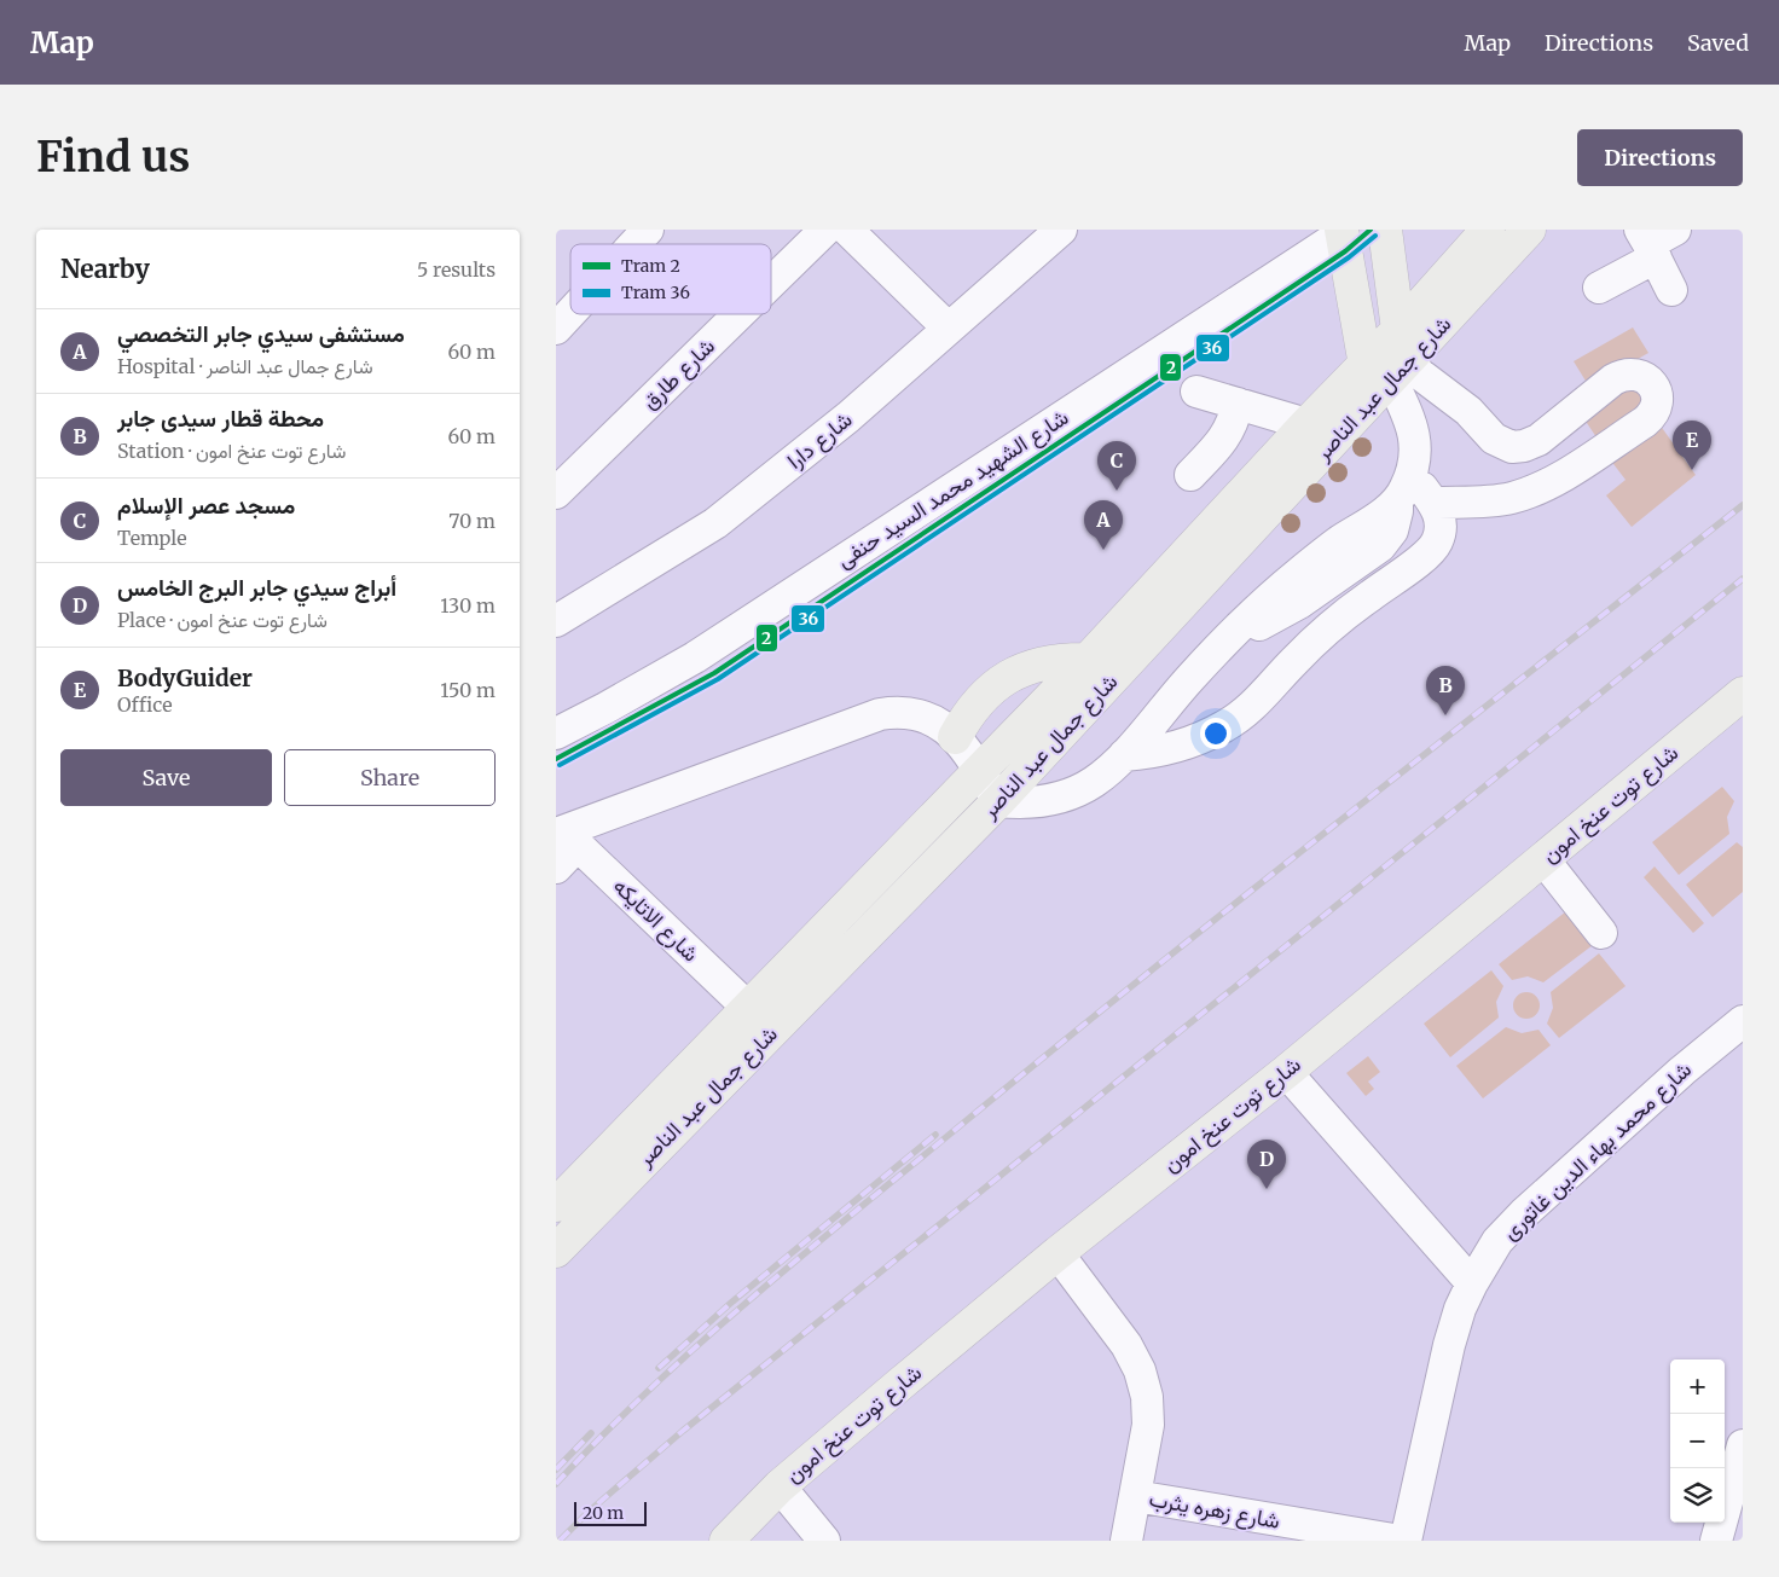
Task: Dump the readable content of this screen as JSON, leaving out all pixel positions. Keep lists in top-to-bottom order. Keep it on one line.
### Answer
{"streets":{"main road":["شارع جمال عبد الناصر","شارع توت عنخ امون"],"street":["شارع طارق","شارع دارا","شارع الشهيد محمد السيد حنفى","شارع الاتايكه","شارع محمد بهاء الدين غاتورى","شارع زهره يثرب"]},"crossings":[["شارع جمال عبد الناصر","شارع الاتايكه"],["شارع محمد بهاء الدين غاتورى","شارع زهره يثرب"]],"lines":["tram line 2","tram line 36"],"legend":["Tram 2","Tram 36"],"scale_bar":"20 m","page":{"header":"Map","nav":["Map","Directions","Saved"],"buttons":["Directions",["Save","Share"]],"title":"Find us","heading":["Nearby","5 results"],"list":[{"mark":"A","name":"مستشفى سيدي جابر التخصصي","note":"Hospital · شارع جمال عبد الناصر","value":"60 m"},{"mark":"B","name":"محطة قطار سيدى جابر","note":"Station · شارع توت عنخ امون","value":"60 m"},{"mark":"C","name":"مسجد عصر الإسلام","note":"Temple","value":"70 m"},{"mark":"D","name":"أبراج سيدي جابر البرج الخامس","note":"Place · شارع توت عنخ امون","value":"130 m"},{"mark":"E","name":"BodyGuider","note":"Office","value":"150 m"}],"pins":["E","C","A","B","D"],"map_buttons":["+","−"],"scale":"20 m"}}
